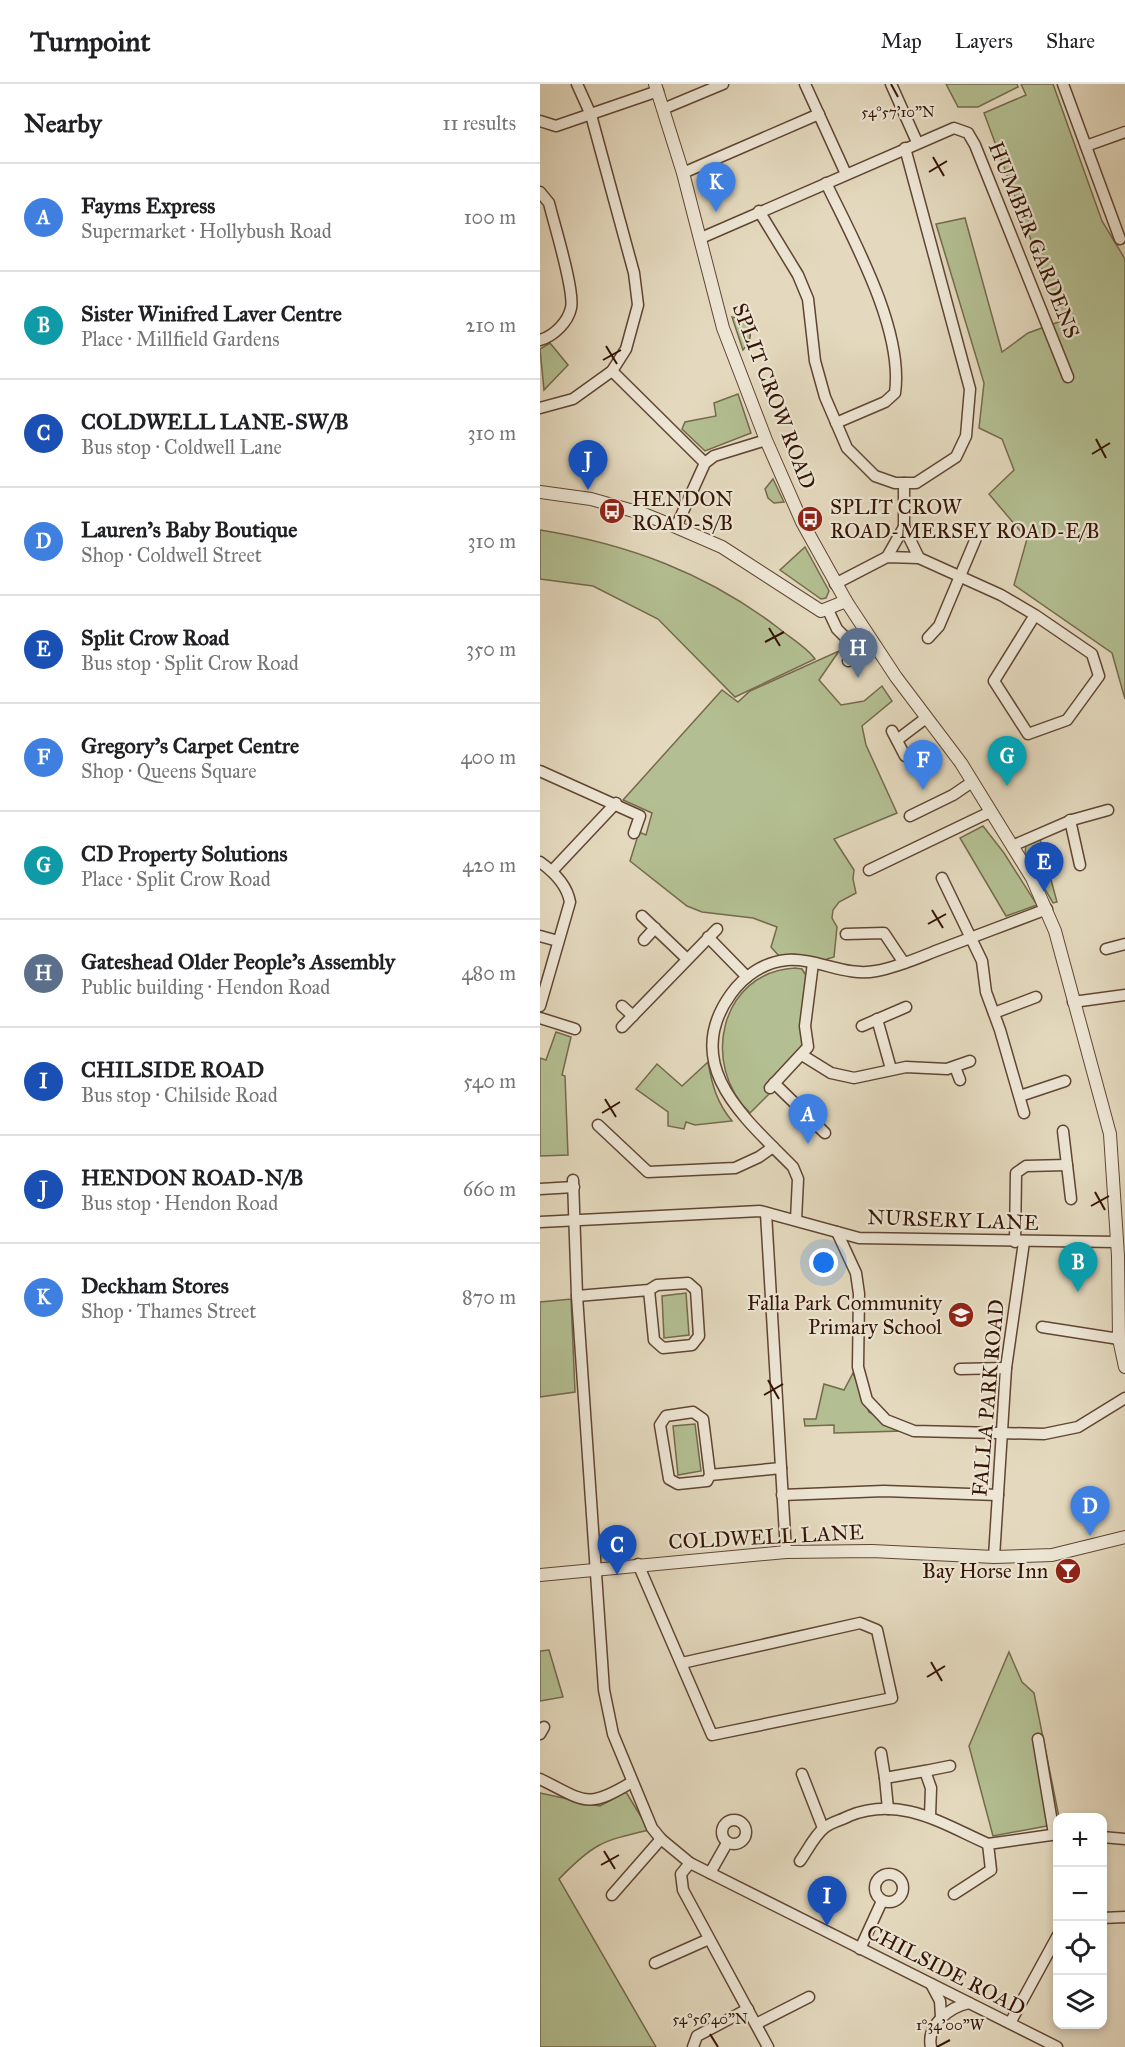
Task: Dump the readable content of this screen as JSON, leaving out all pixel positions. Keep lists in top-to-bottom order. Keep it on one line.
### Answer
{"streets":{"street":["HUMBER GARDENS","SPLIT CROW ROAD","NURSERY LANE","FALLA PARK ROAD","COLDWELL LANE","CHILSIDE ROAD"]},"crossings":[["SPLIT CROW ROAD","NURSERY LANE"],["NURSERY LANE","FALLA PARK ROAD"],["FALLA PARK ROAD","COLDWELL LANE"]],"places":{"bus stop":["HENDON ROAD-S/B","SPLIT CROW ROAD-MERSEY ROAD-E/B"],"school or university":["Falla Park Community Primary School"],"bar":["Bay Horse Inn"]},"page":{"header":"Turnpoint","nav":["Map","Layers","Share"],"heading":["Nearby","11 results"],"list":[{"mark":"A","name":"Fayms Express","note":"Supermarket · Hollybush Road","value":"100 m"},{"mark":"B","name":"Sister Winifred Laver Centre","note":"Place · Millfield Gardens","value":"210 m"},{"mark":"C","name":"COLDWELL LANE-SW/B","note":"Bus stop · Coldwell Lane","value":"310 m"},{"mark":"D","name":"Lauren's Baby Boutique","note":"Shop · Coldwell Street","value":"310 m"},{"mark":"E","name":"Split Crow Road","note":"Bus stop · Split Crow Road","value":"350 m"},{"mark":"F","name":"Gregory's Carpet Centre","note":"Shop · Queens Square","value":"400 m"},{"mark":"G","name":"CD Property Solutions","note":"Place · Split Crow Road","value":"420 m"},{"mark":"H","name":"Gateshead Older People's Assembly","note":"Public building · Hendon Road","value":"480 m"},{"mark":"I","name":"CHILSIDE ROAD","note":"Bus stop · Chilside Road","value":"540 m"},{"mark":"J","name":"HENDON ROAD-N/B","note":"Bus stop · Hendon Road","value":"660 m"},{"mark":"K","name":"Deckham Stores","note":"Shop · Thames Street","value":"870 m"}],"pins":["K","J","H","G","F","E","A","B","D","C","I"],"map_buttons":["+","−"]},"coordinates":["54°57'10\"N","54°56'40\"N","1°34'00\"W"]}
